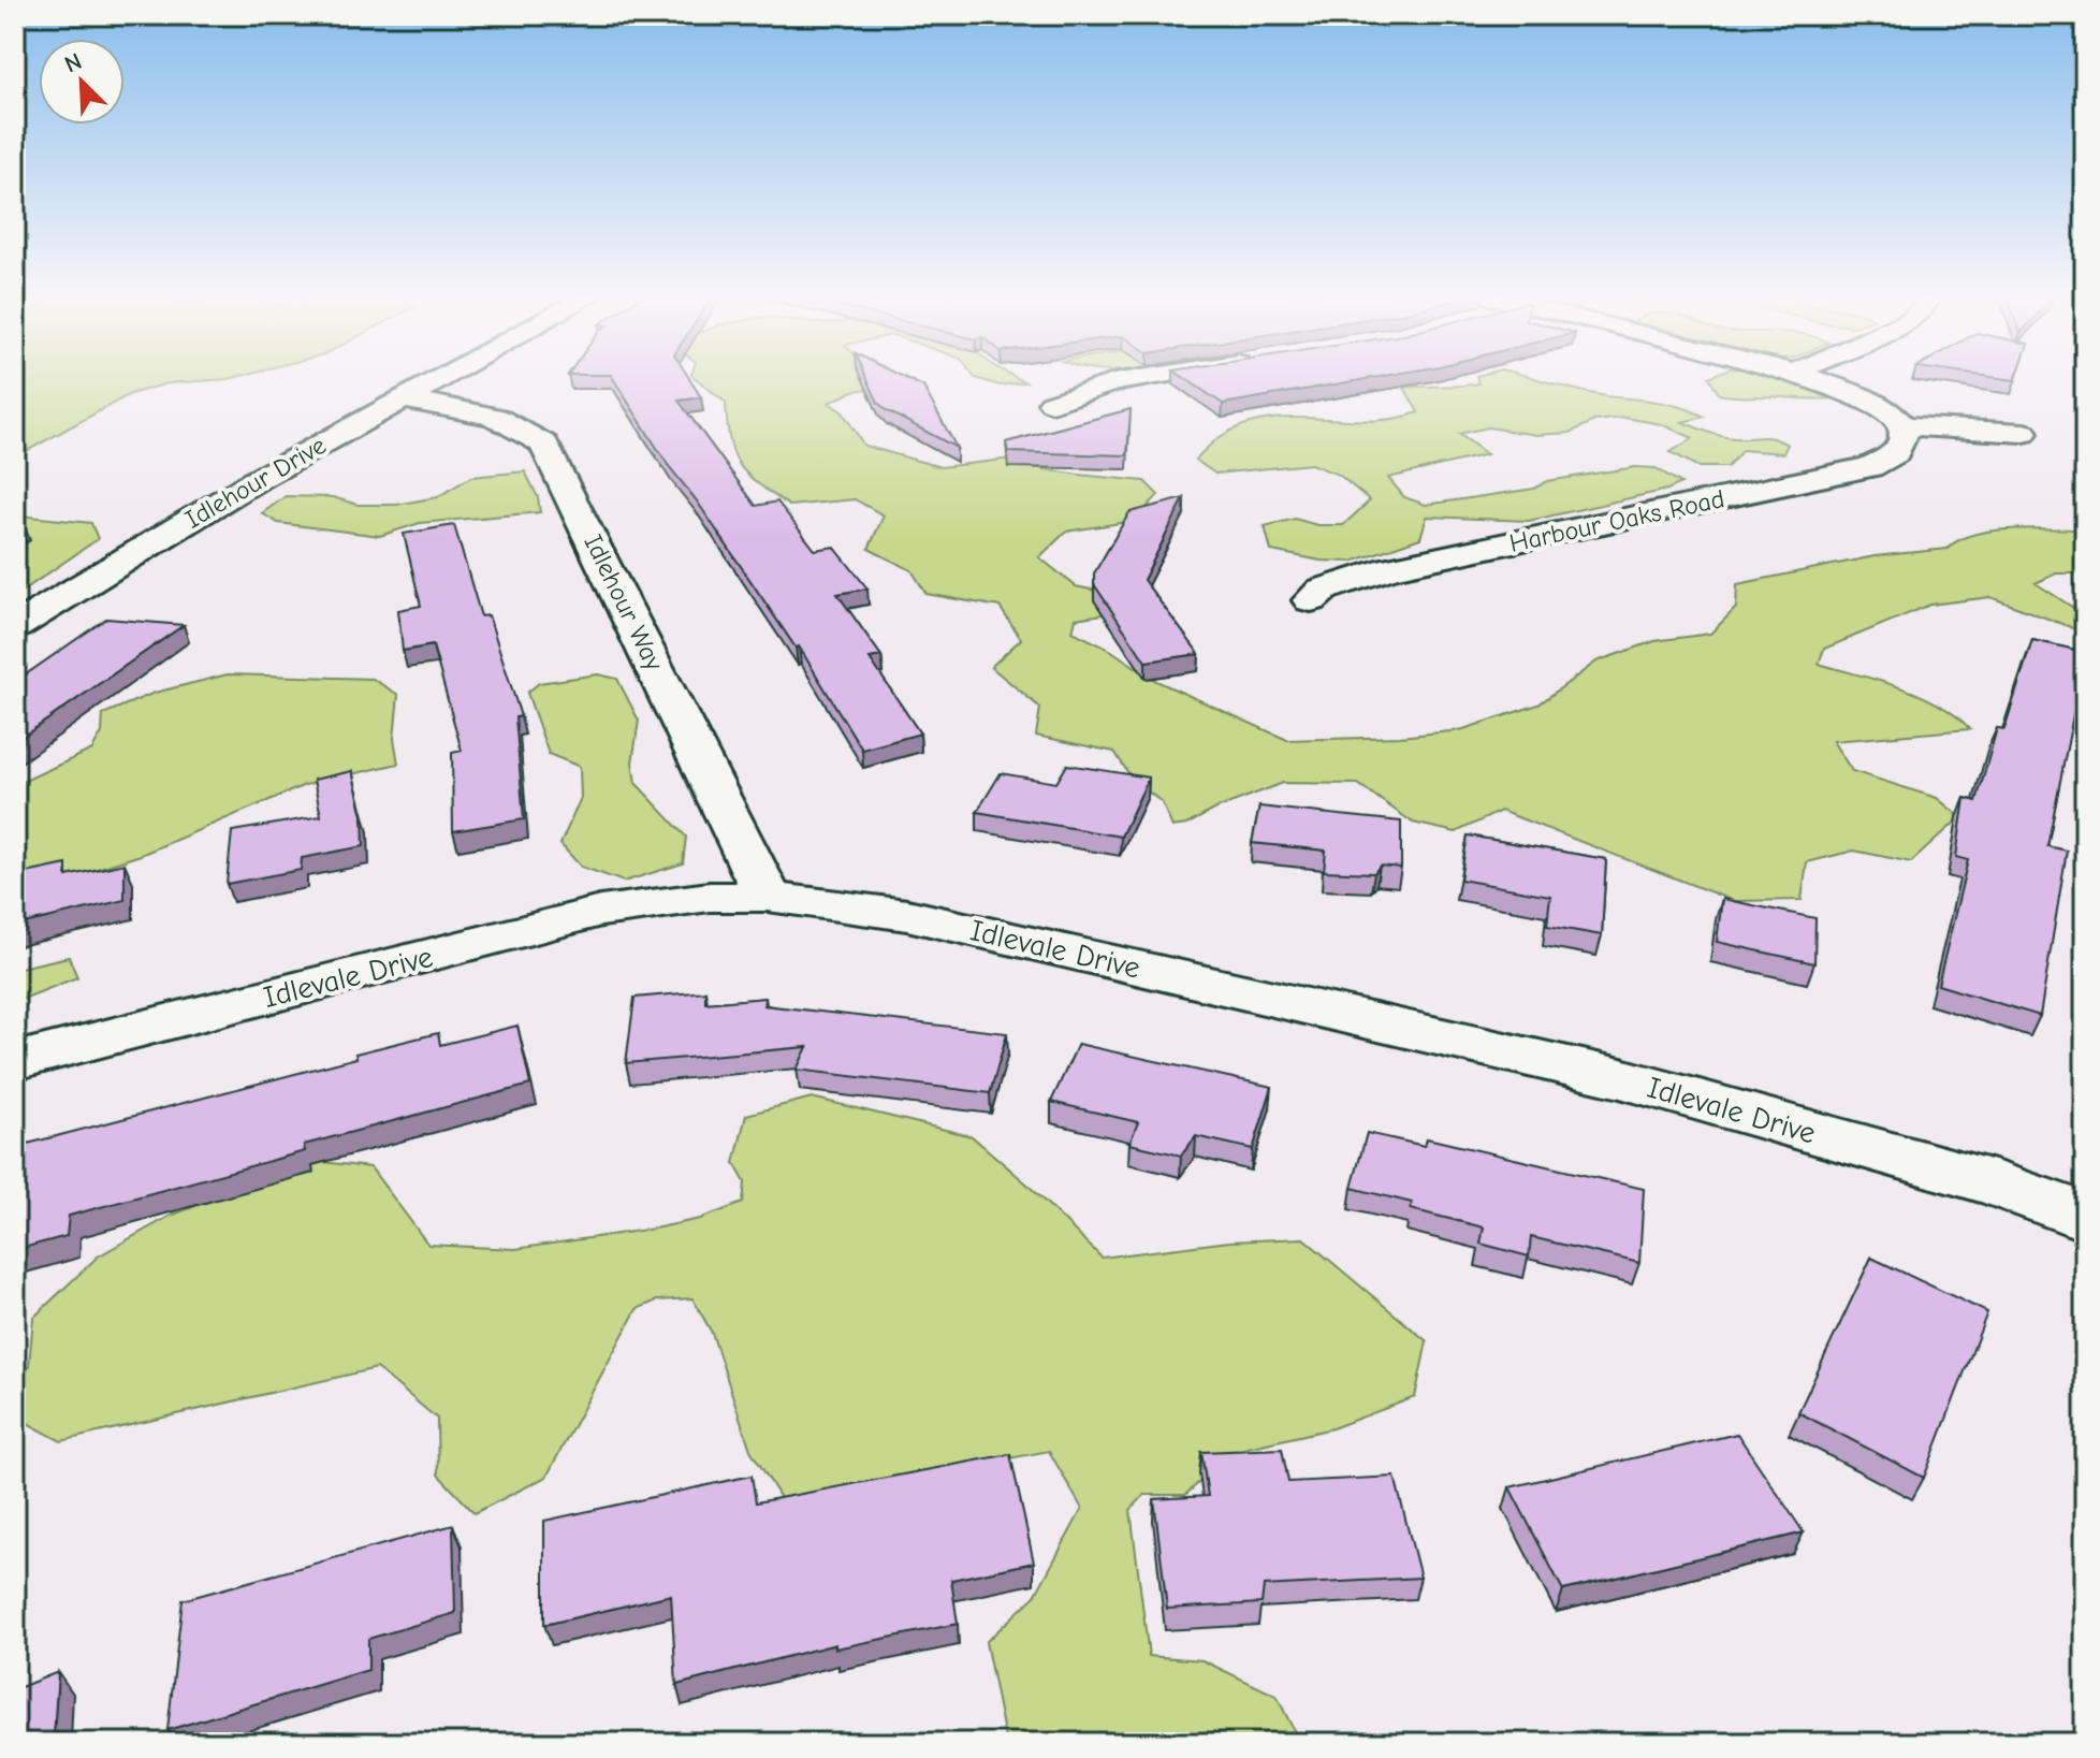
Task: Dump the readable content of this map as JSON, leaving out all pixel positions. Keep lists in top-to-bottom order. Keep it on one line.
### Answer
{"streets":{"street":["Idlehour Drive","Harbour Oaks Road","Idlehour Way","Idlevale Drive"]},"crossings":[["Idlehour Drive","Idlehour Way"],["Idlehour Way","Idlevale Drive"]],"north":"top left"}
